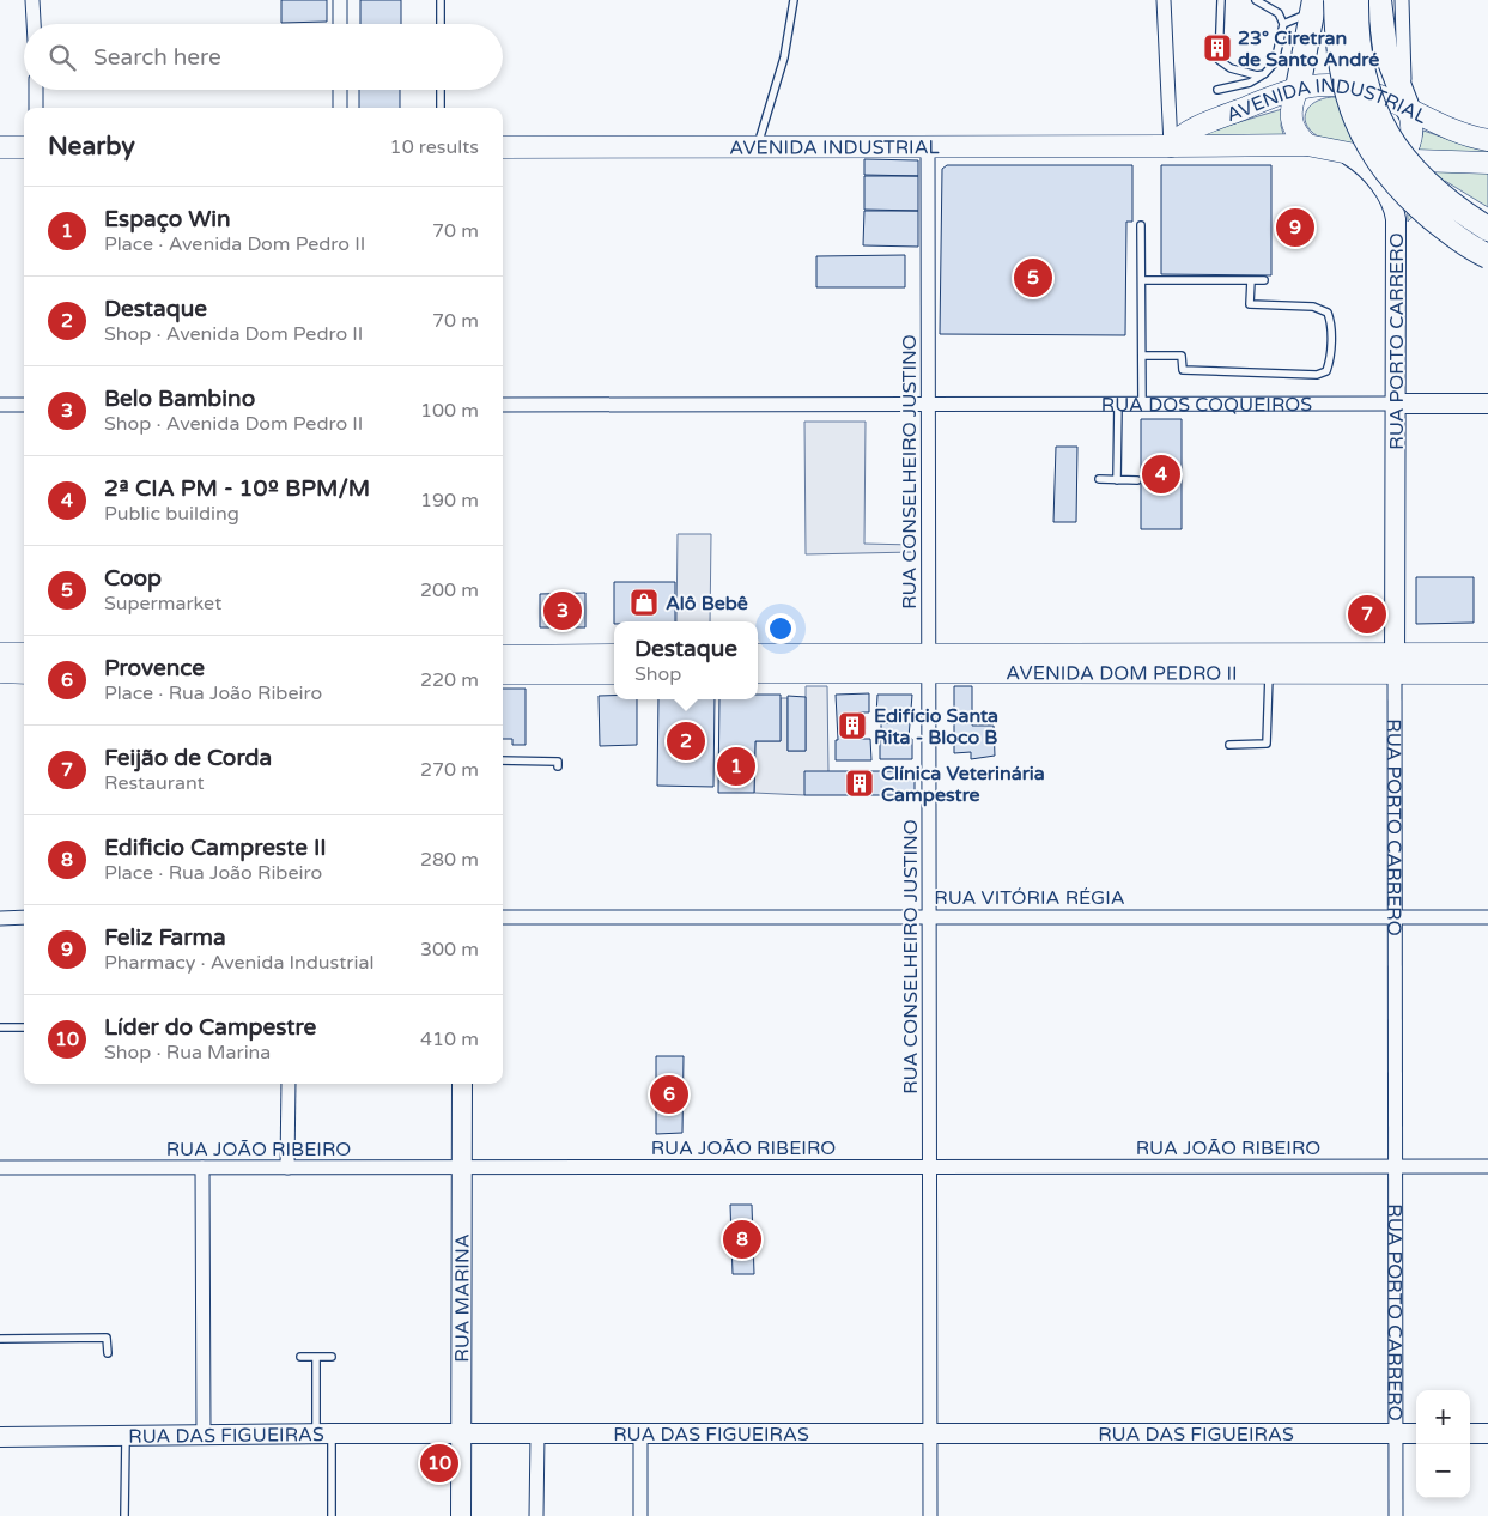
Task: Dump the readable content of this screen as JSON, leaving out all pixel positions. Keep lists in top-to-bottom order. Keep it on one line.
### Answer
{"streets":{"main road":["AVENIDA INDUSTRIAL","AVENIDA DOM PEDRO II"],"street":["RUA PORTO CARRERO","RUA DOS COQUEIROS","RUA CONSELHEIRO JUSTINO","RUA VITÓRIA RÉGIA","RUA JOÃO RIBEIRO","RUA MARINA","RUA DAS FIGUEIRAS"]},"crossings":[["AVENIDA INDUSTRIAL","RUA PORTO CARRERO"],["AVENIDA INDUSTRIAL","RUA CONSELHEIRO JUSTINO"],["RUA PORTO CARRERO","RUA DOS COQUEIROS"],["RUA PORTO CARRERO","AVENIDA DOM PEDRO II"],["RUA PORTO CARRERO","RUA VITÓRIA RÉGIA"],["RUA PORTO CARRERO","RUA JOÃO RIBEIRO"],["RUA PORTO CARRERO","RUA DAS FIGUEIRAS"],["RUA DOS COQUEIROS","RUA CONSELHEIRO JUSTINO"],["RUA CONSELHEIRO JUSTINO","AVENIDA DOM PEDRO II"],["RUA CONSELHEIRO JUSTINO","RUA VITÓRIA RÉGIA"],["RUA CONSELHEIRO JUSTINO","RUA JOÃO RIBEIRO"],["RUA CONSELHEIRO JUSTINO","RUA DAS FIGUEIRAS"],["RUA JOÃO RIBEIRO","RUA MARINA"],["RUA MARINA","RUA DAS FIGUEIRAS"]],"places":{"building":["23° Ciretran de Santo André","Edifício Santa Rita - Bloco B","Clínica Veterinária Campestre"],"shop":["Alô Bebê"]},"page":{"search":"Search here","heading":["Nearby","10 results"],"list":[{"mark":"1","name":"Espaço Win","note":"Place · Avenida Dom Pedro II","value":"70 m"},{"mark":"2","name":"Destaque","note":"Shop · Avenida Dom Pedro II","value":"70 m"},{"mark":"3","name":"Belo Bambino","note":"Shop · Avenida Dom Pedro II","value":"100 m"},{"mark":"4","name":"2ª CIA PM - 10º BPM/M","note":"Public building","value":"190 m"},{"mark":"5","name":"Coop","note":"Supermarket","value":"200 m"},{"mark":"6","name":"Provence","note":"Place · Rua João Ribeiro","value":"220 m"},{"mark":"7","name":"Feijão de Corda","note":"Restaurant","value":"270 m"},{"mark":"8","name":"Edificio Campreste II","note":"Place · Rua João Ribeiro","value":"280 m"},{"mark":"9","name":"Feliz Farma","note":"Pharmacy · Avenida Industrial","value":"300 m"},{"mark":"10","name":"Líder do Campestre","note":"Shop · Rua Marina","value":"410 m"}],"pins":["9","5","4","3","7","2","1","6","8","10"],"popup":["Destaque","Shop"],"map_buttons":["+","−"]}}
